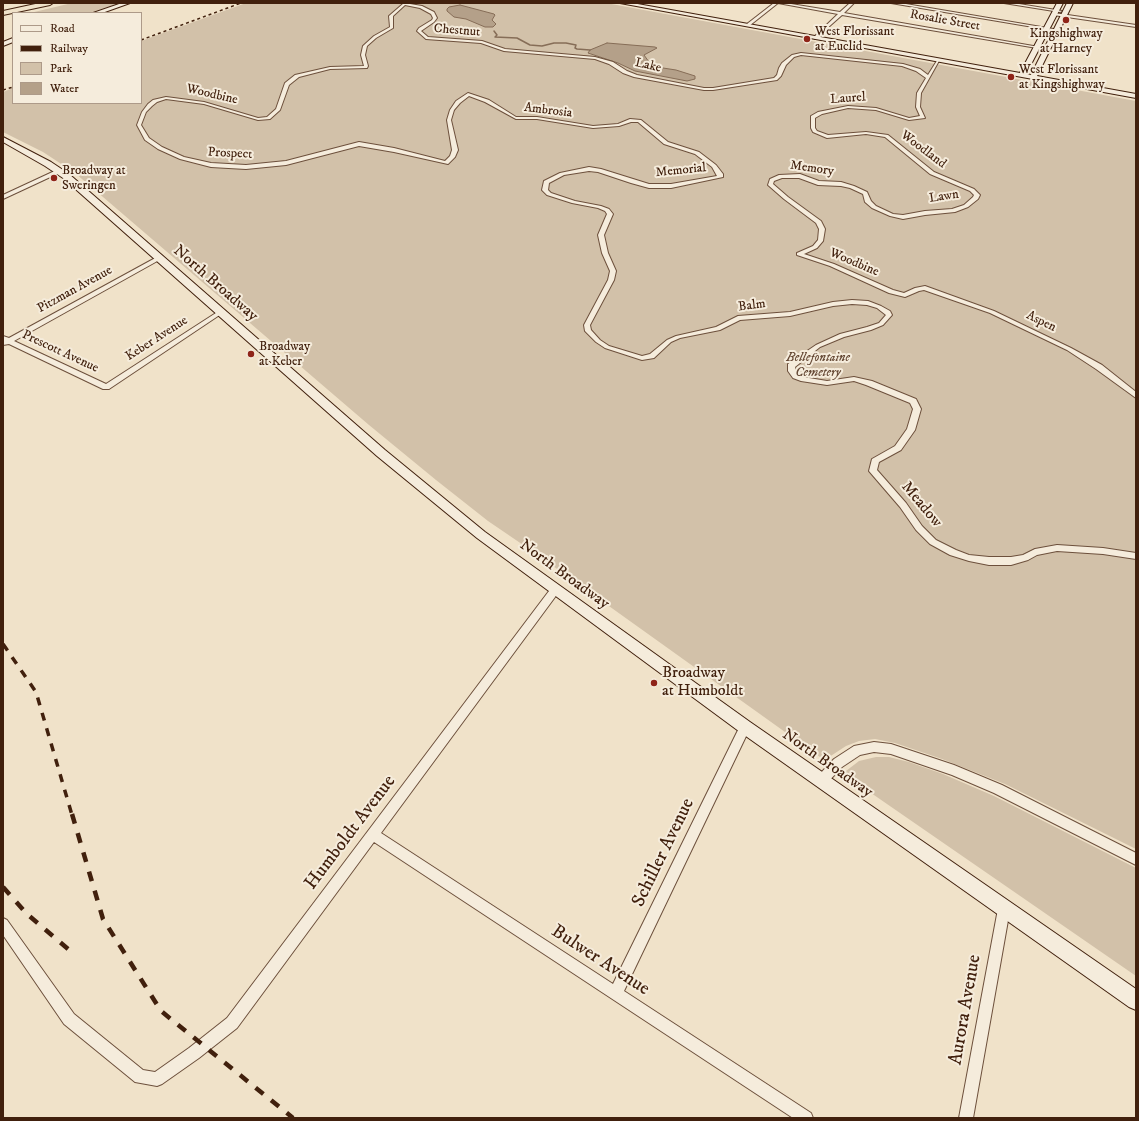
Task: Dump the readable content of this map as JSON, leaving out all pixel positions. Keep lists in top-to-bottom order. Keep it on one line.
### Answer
{"streets":{"main road":["North Broadway"],"street":["Rosalie Street","Chestnut","Lake","Woodbine","Laurel","Ambrosia","Woodland","Prospect","Memory","Memorial","Lawn","Pitzman Avenue","Balm","Aspen","Keber Avenue","Prescott Avenue","Meadow","Humboldt Avenue","Schiller Avenue","Bulwer Avenue","Aurora Avenue"]},"crossings":[["Chestnut","Lake"],["Chestnut","Woodbine"],["Lake","Laurel"],["Woodbine","Prospect"],["Woodbine","Memory"],["Woodbine","Aspen"],["Laurel","Woodland"],["Ambrosia","Prospect"],["Ambrosia","Memorial"],["Woodland","Lawn"],["Memory","Lawn"],["Memorial","Balm"],["North Broadway","Pitzman Avenue"],["North Broadway","Keber Avenue"],["North Broadway","Humboldt Avenue"],["North Broadway","Schiller Avenue"],["North Broadway","Aurora Avenue"],["Pitzman Avenue","Prescott Avenue"],["Balm","Meadow"],["Keber Avenue","Prescott Avenue"],["Humboldt Avenue","Bulwer Avenue"],["Schiller Avenue","Bulwer Avenue"]],"parks":["Bellefontaine Cemetery"],"places":["Kingshighway at Harney","West Florissant at Euclid","West Florissant at Kingshighway","Broadway at Sweringen","Broadway at Keber","Broadway at Humboldt"],"legend":["Road","Railway","Park","Water"]}
